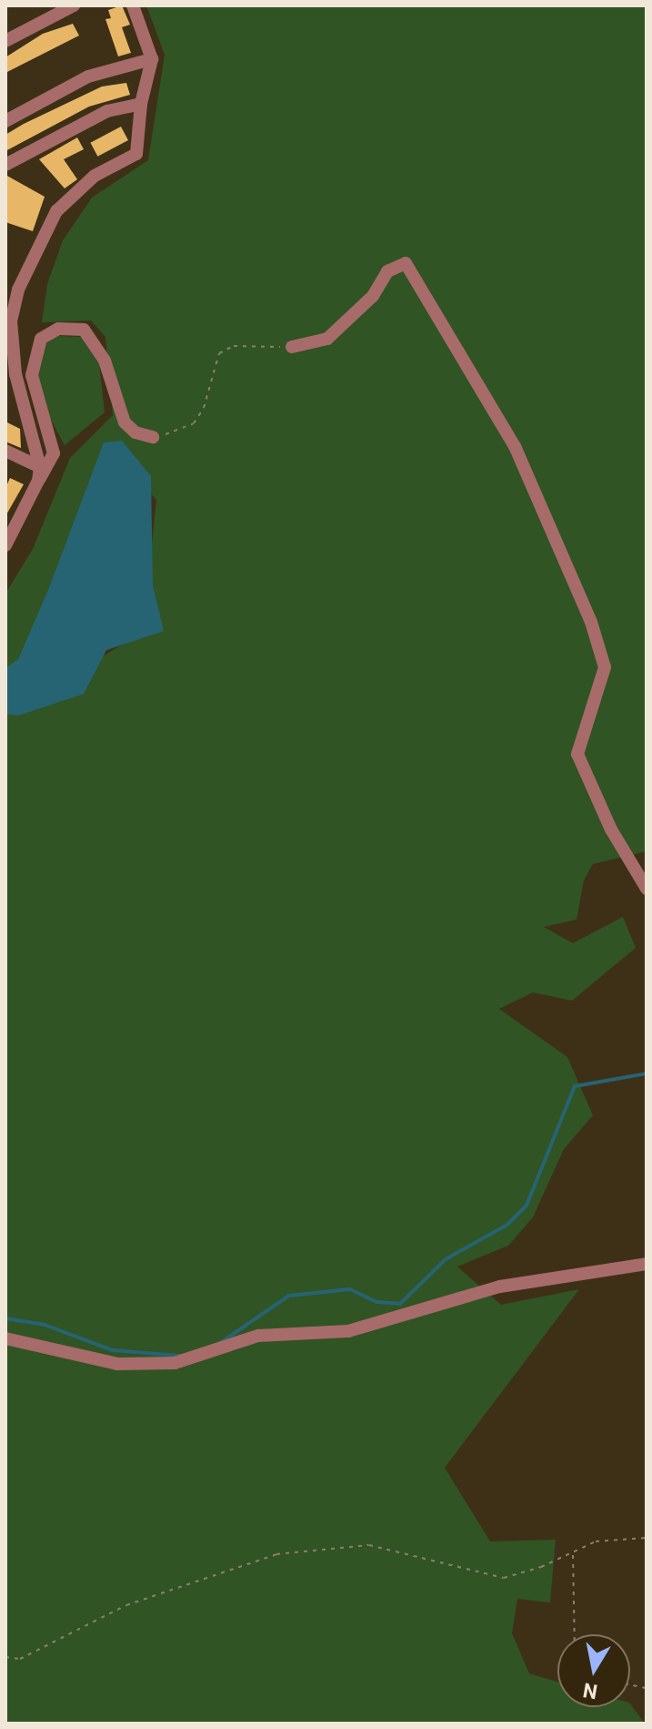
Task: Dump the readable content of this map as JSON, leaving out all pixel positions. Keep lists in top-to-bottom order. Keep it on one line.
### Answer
{"north":"bottom"}
